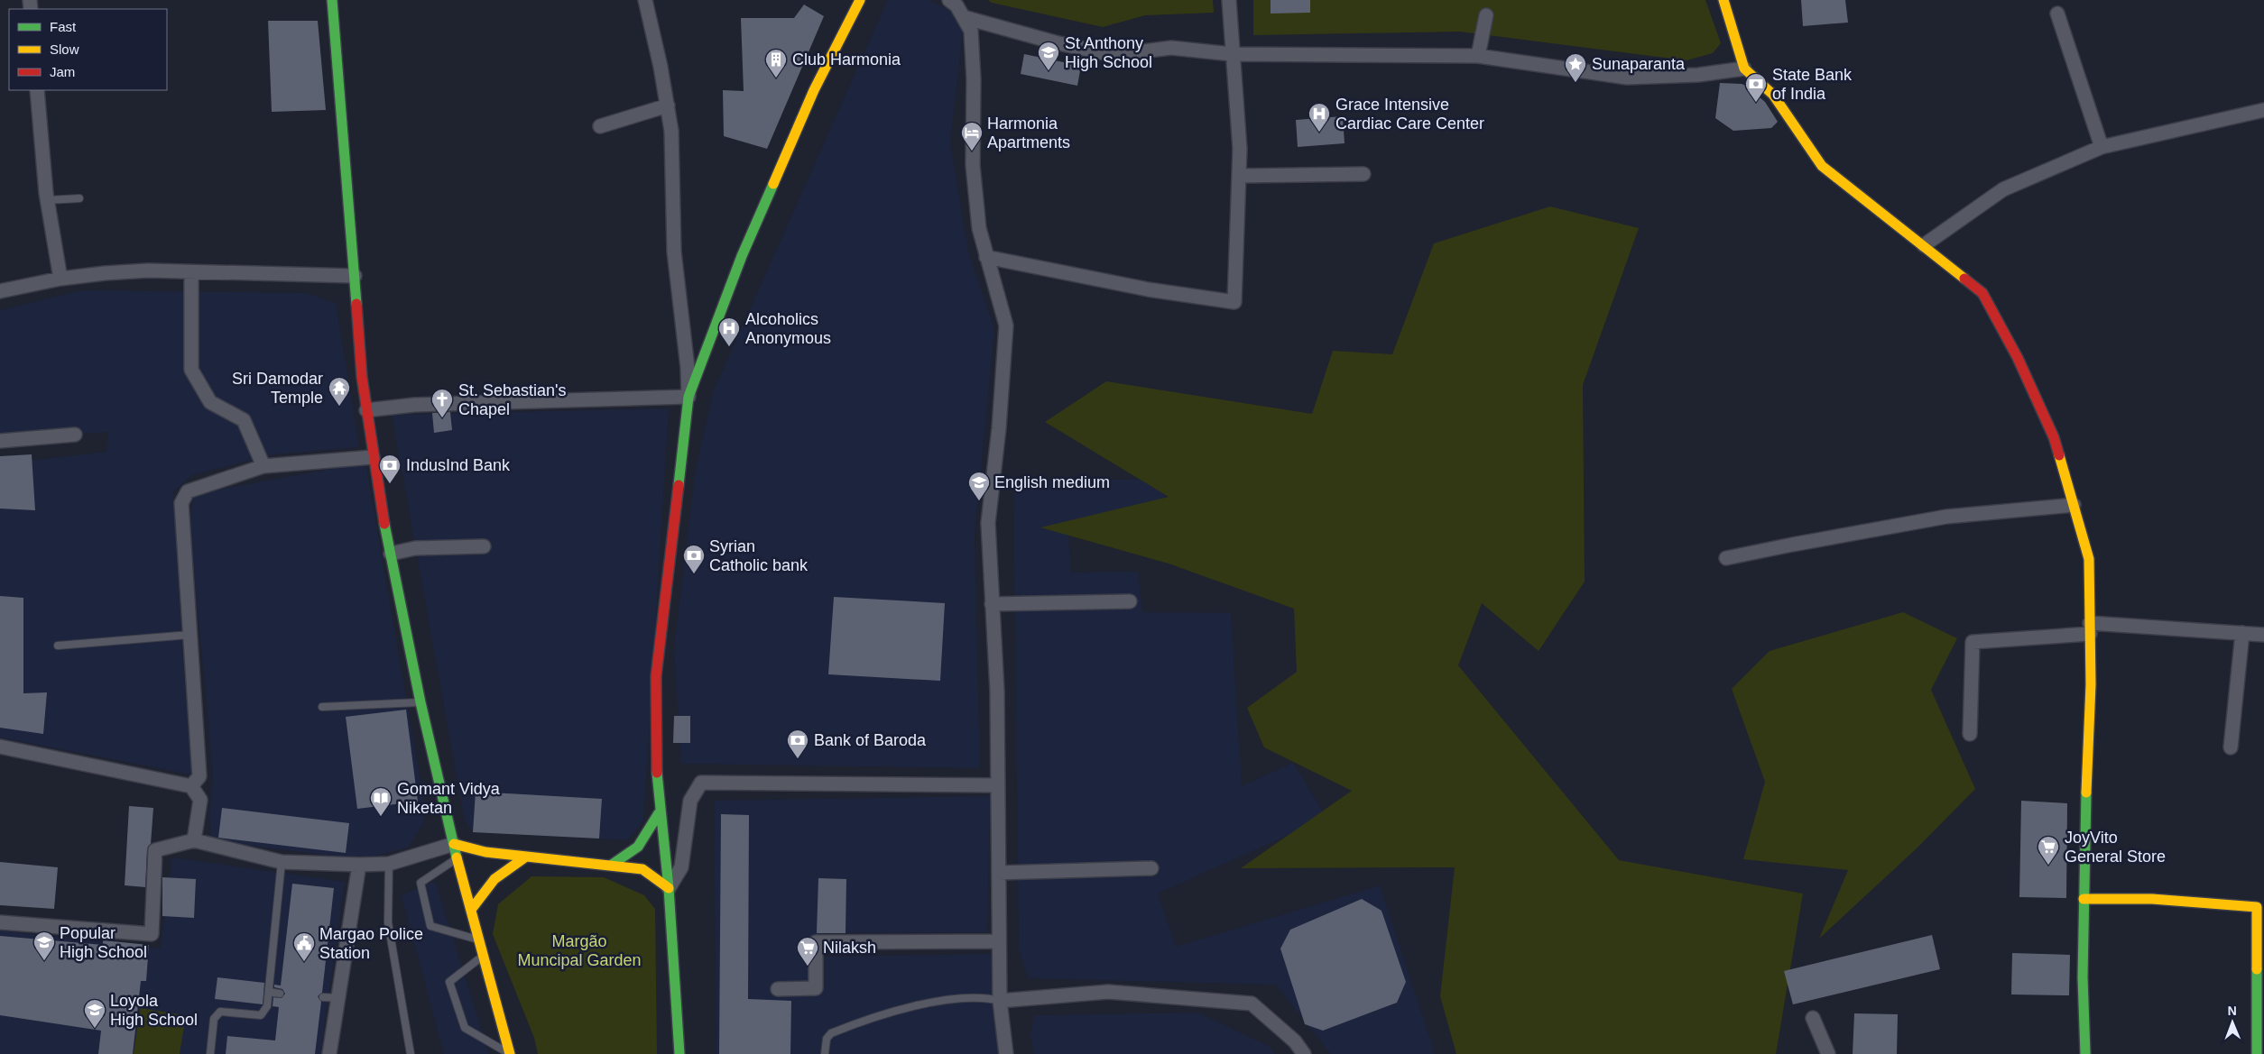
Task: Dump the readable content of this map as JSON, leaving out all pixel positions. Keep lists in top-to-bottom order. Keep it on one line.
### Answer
{"parks":["Margão Muncipal Garden"],"places":{"school or university":["St Anthony High School","English medium","Popular High School","Loyola High School"],"building":["Club Harmonia"],"place":["Sunaparanta"],"bank":["State Bank of India","IndusInd Bank","Syrian Catholic bank","Bank of Baroda"],"hospital":["Grace Intensive Cardiac Care Center","Alcoholics Anonymous"],"hotel":["Harmonia Apartments"],"temple":["Sri Damodar Temple"],"church":["St. Sebastian's Chapel"],"library":["Gomant Vidya Niketan"],"supermarket":["JoyVito General Store","Nilaksh"],"public building":["Margao Police Station"]},"legend":["Fast","Slow","Jam"],"north":"top"}
